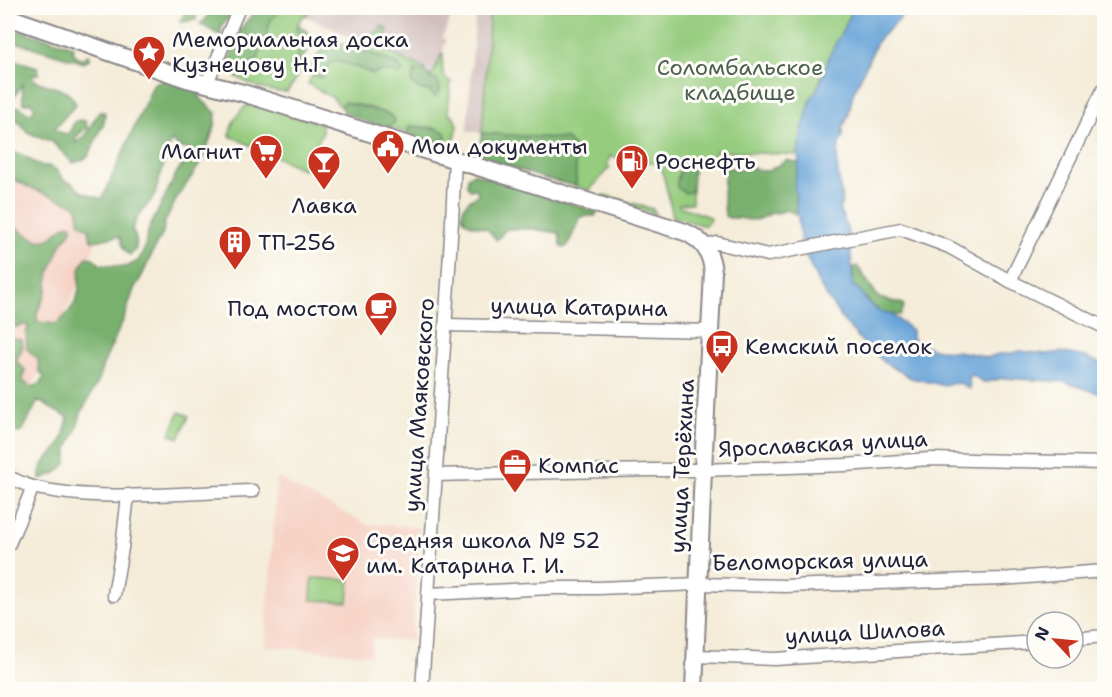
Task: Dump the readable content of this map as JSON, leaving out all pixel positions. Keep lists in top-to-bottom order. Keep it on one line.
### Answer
{"streets":{"main road":["улица Терёхина"],"street":["улица Катарина","улица Маяковского","Ярославская улица","Беломорская улица","улица Шилова"]},"crossings":[["улица Катарина","улица Маяковского"],["улица Катарина","улица Терёхина"],["улица Маяковского","Ярославская улица"],["улица Маяковского","Беломорская улица"],["Ярославская улица","улица Терёхина"],["улица Терёхина","Беломорская улица"],["улица Терёхина","улица Шилова"]],"parks":["Соломбальское кладбище"],"places":{"place":["Мемориальная доска Кузнецову Н.Г."],"public building":["Мои документы"],"supermarket":["Магнит"],"fuel station":["Роснефть"],"bar":["Лавка"],"building":["ТП-256"],"cafe":["Под мостом"],"bus stop":["Кемский поселок"],"office":["Компас"],"school or university":["Средняя школа № 52 им. Катарина Г. И."]},"north":"top left"}
